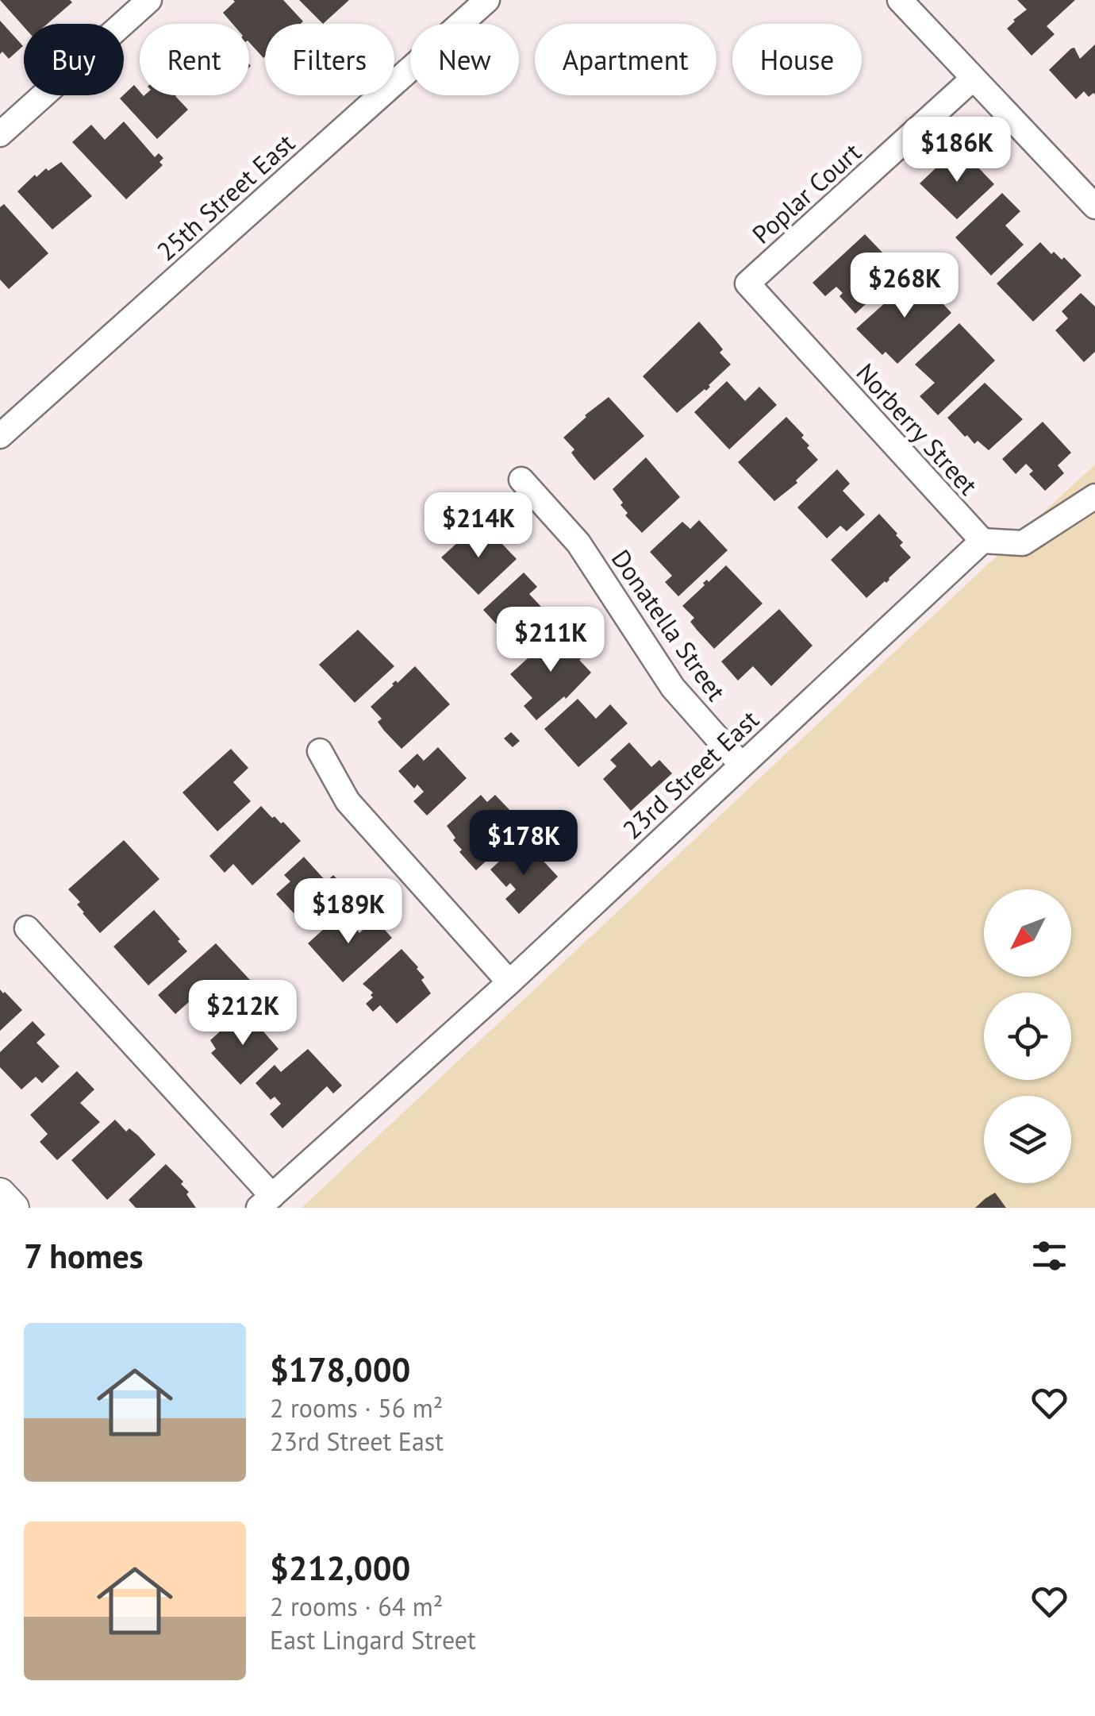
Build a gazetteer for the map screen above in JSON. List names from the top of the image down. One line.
{"streets":{"street":["Poplar Court","25th Street East","Norberry Street","Donatella Street","23rd Street East"]},"crossings":[["Poplar Court","Norberry Street"],["Norberry Street","23rd Street East"],["Donatella Street","23rd Street East"]],"north":"bottom left","page":{"chip":["Buy","Rent","Filters","New","Apartment","House"],"price":["$186K","$268K","$214K","$211K","$178K","$189K","$212K"],"heading":"7 homes","list":[{"name":"$178,000","note":"2 rooms · 56 m² · 23rd Street East"},{"name":"$212,000","note":"2 rooms · 64 m² · East Lingard Street"}]}}
